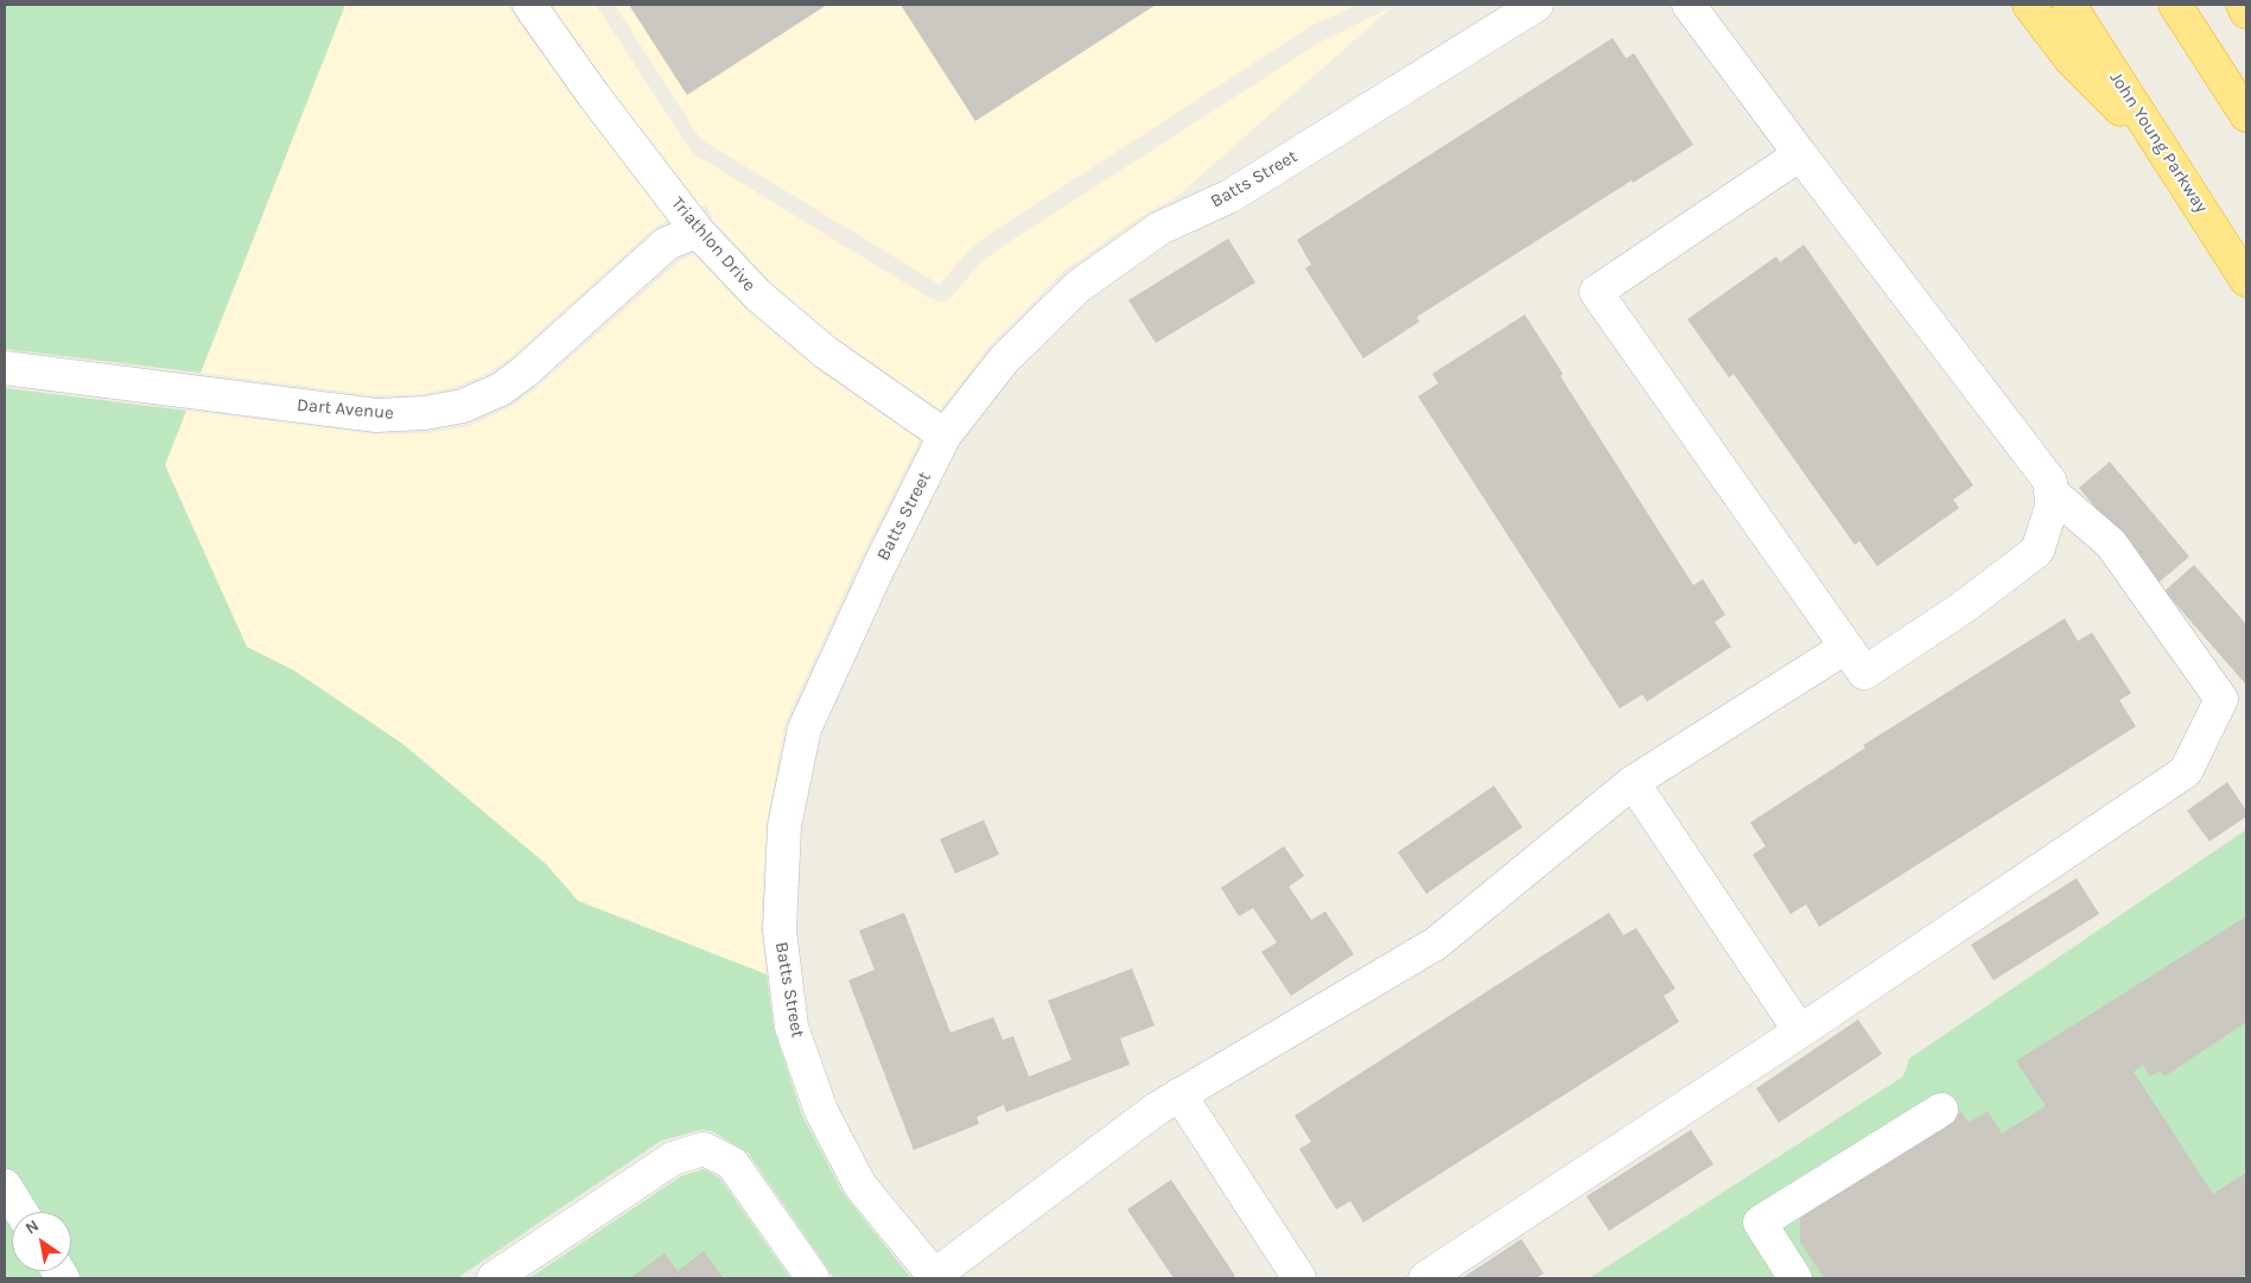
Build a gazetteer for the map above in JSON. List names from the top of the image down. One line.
{"streets":{"highway":["John Young Parkway"],"street":["Batts Street","Triathlon Drive","Dart Avenue"]},"crossings":[["Batts Street","Triathlon Drive"],["Triathlon Drive","Dart Avenue"]],"north":"top left"}
